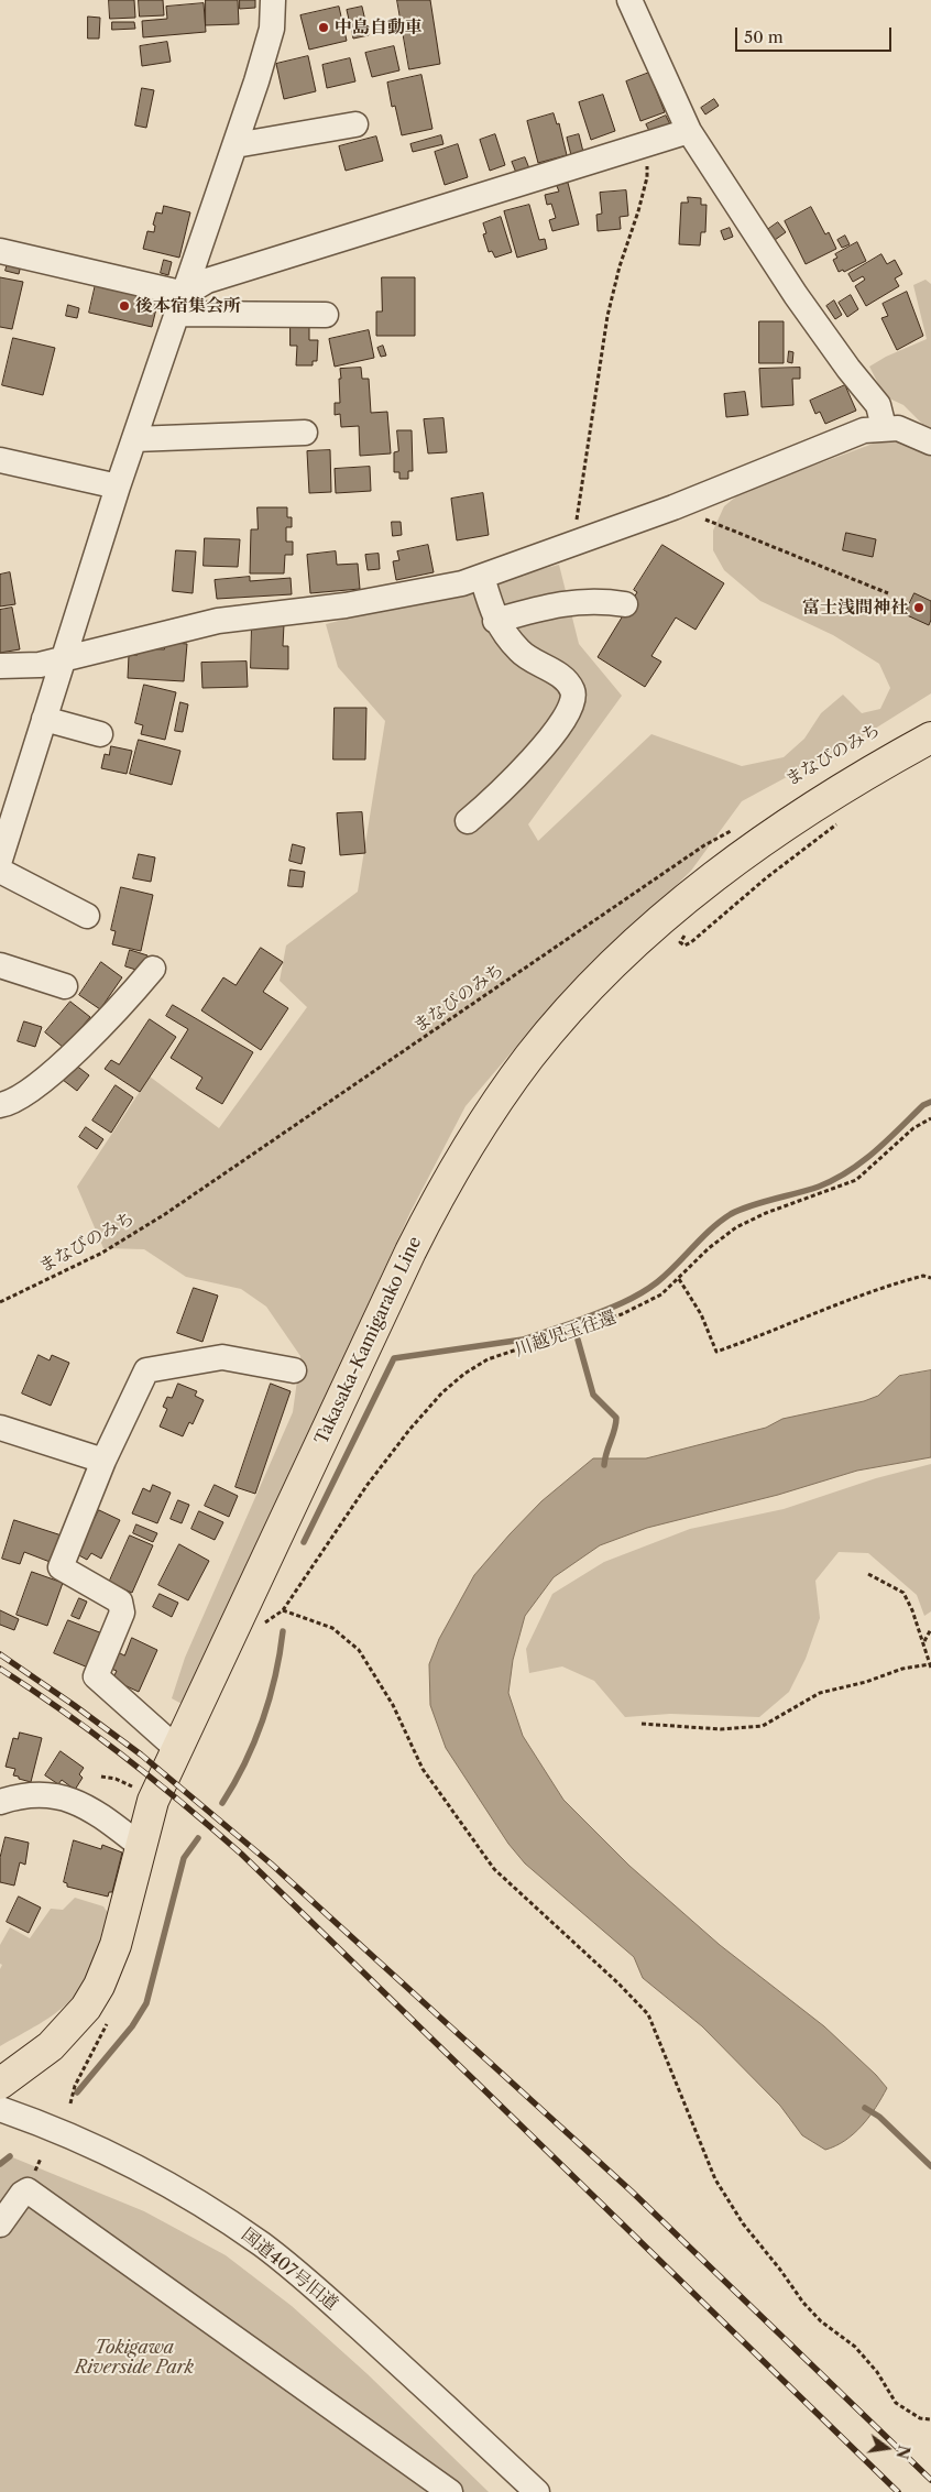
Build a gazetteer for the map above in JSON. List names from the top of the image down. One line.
{"streets":{"main road":["Takasaka-Kamigarako Line"],"street":["国道407号旧道"],"path":["まなびのみち","川越児玉往還"]},"parks":["Tokigawa Riverside Park"],"places":["中島自動車","後本宿集会所","富士浅間神社"],"scale_bar":"50 m","north":"right"}
